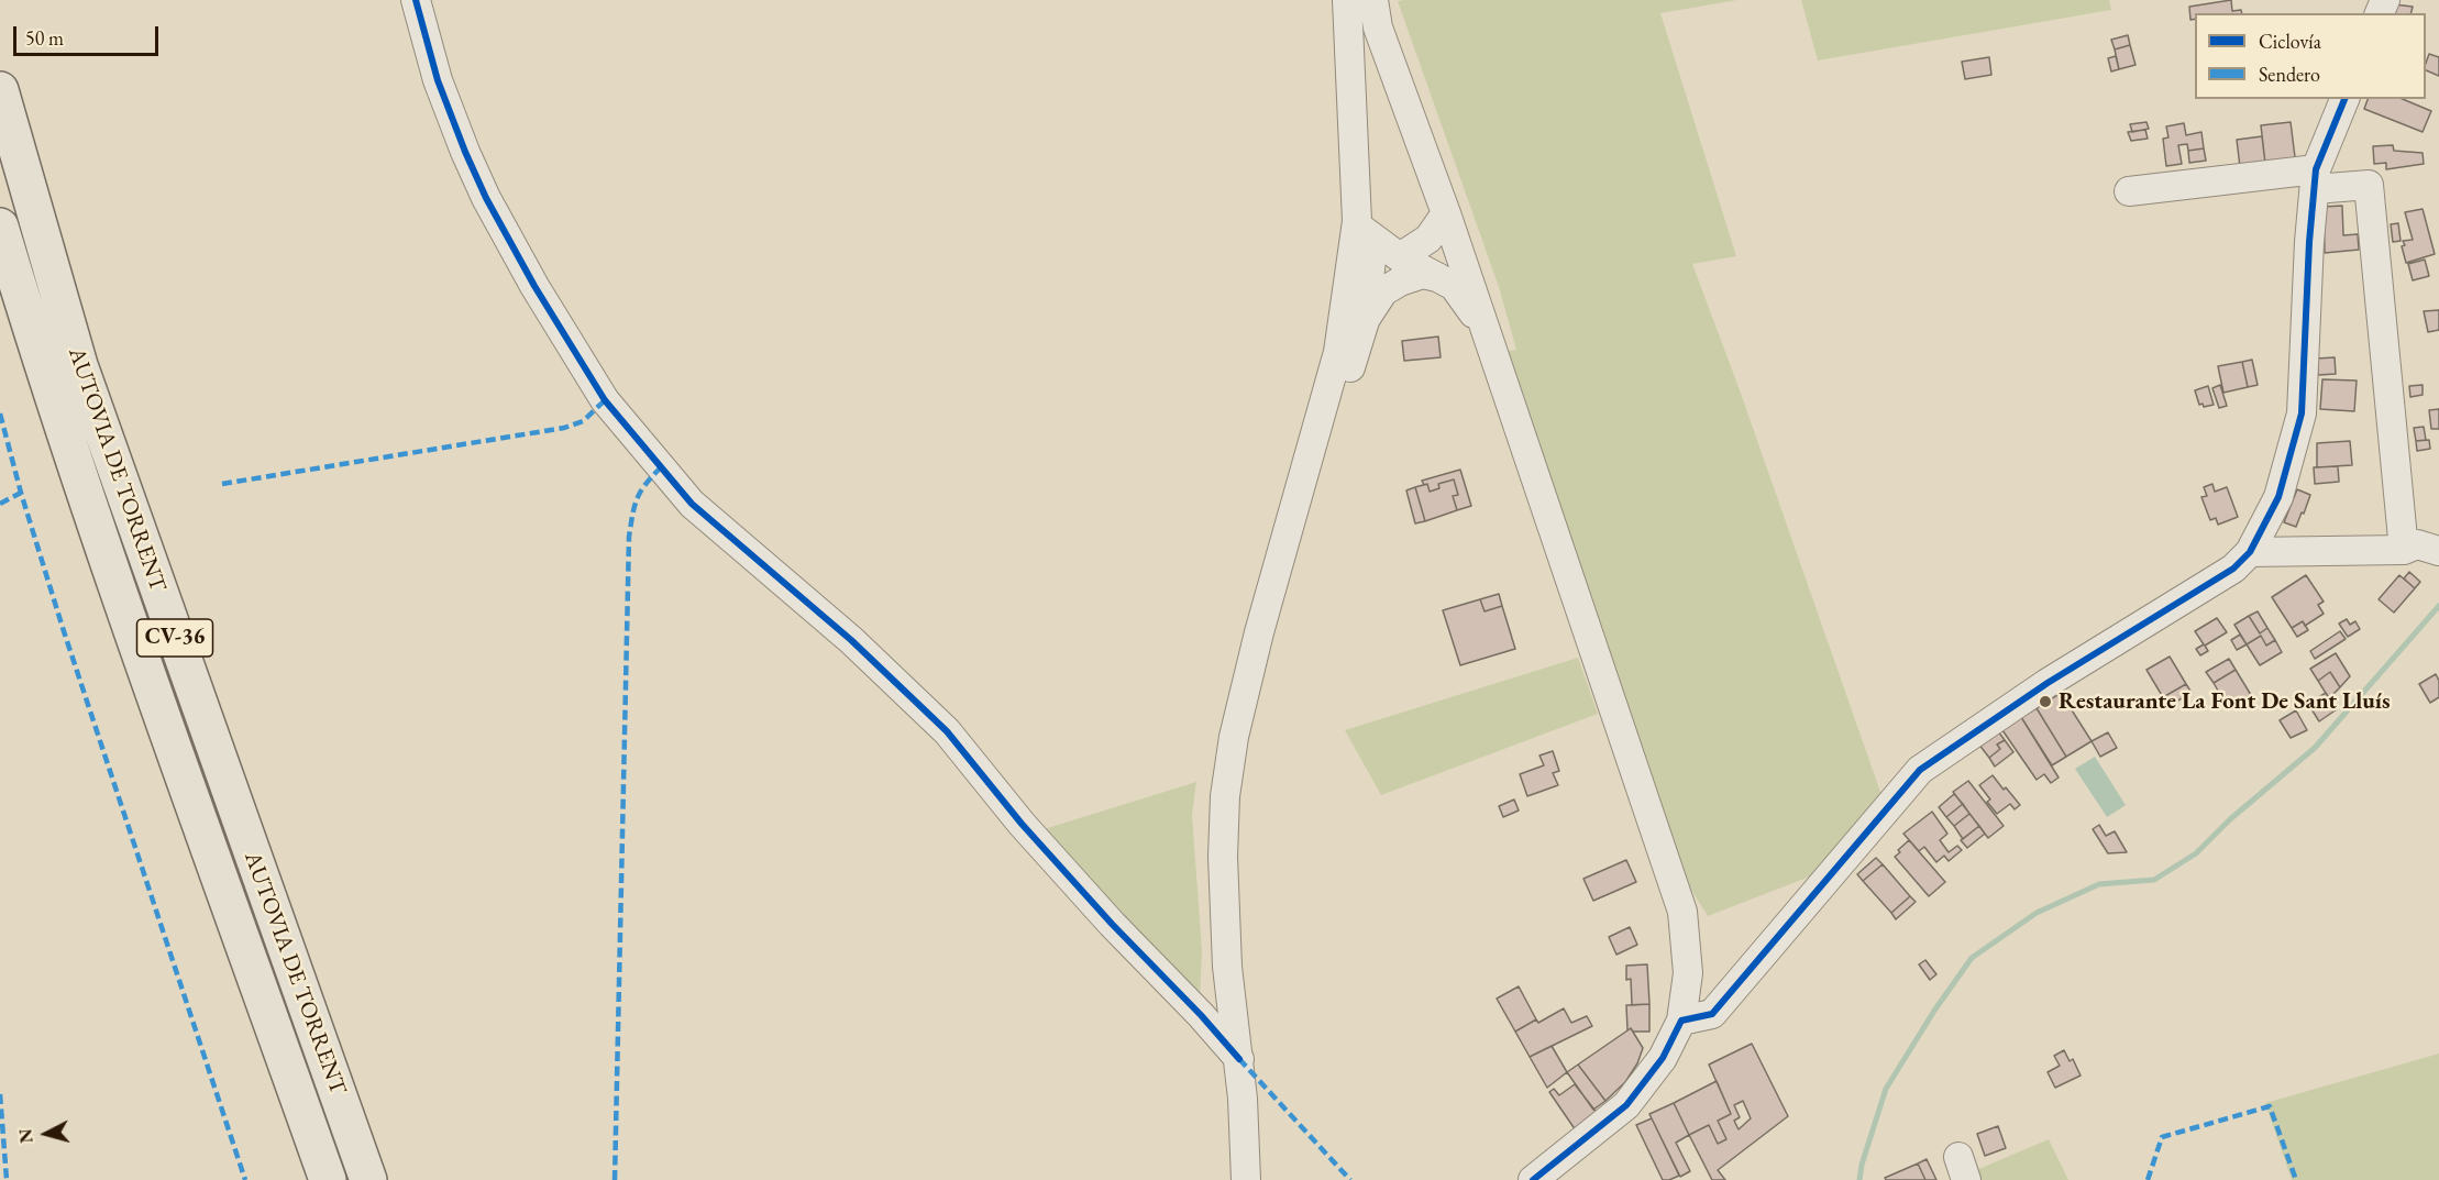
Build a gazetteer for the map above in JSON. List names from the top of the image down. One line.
{"streets":{"highway":["AUTOVIA DE TORRENT","CV-36"]},"places":["Restaurante La Font De Sant Lluís"],"legend":["Ciclovía","Sendero"],"scale_bar":"50 m","north":"left"}
